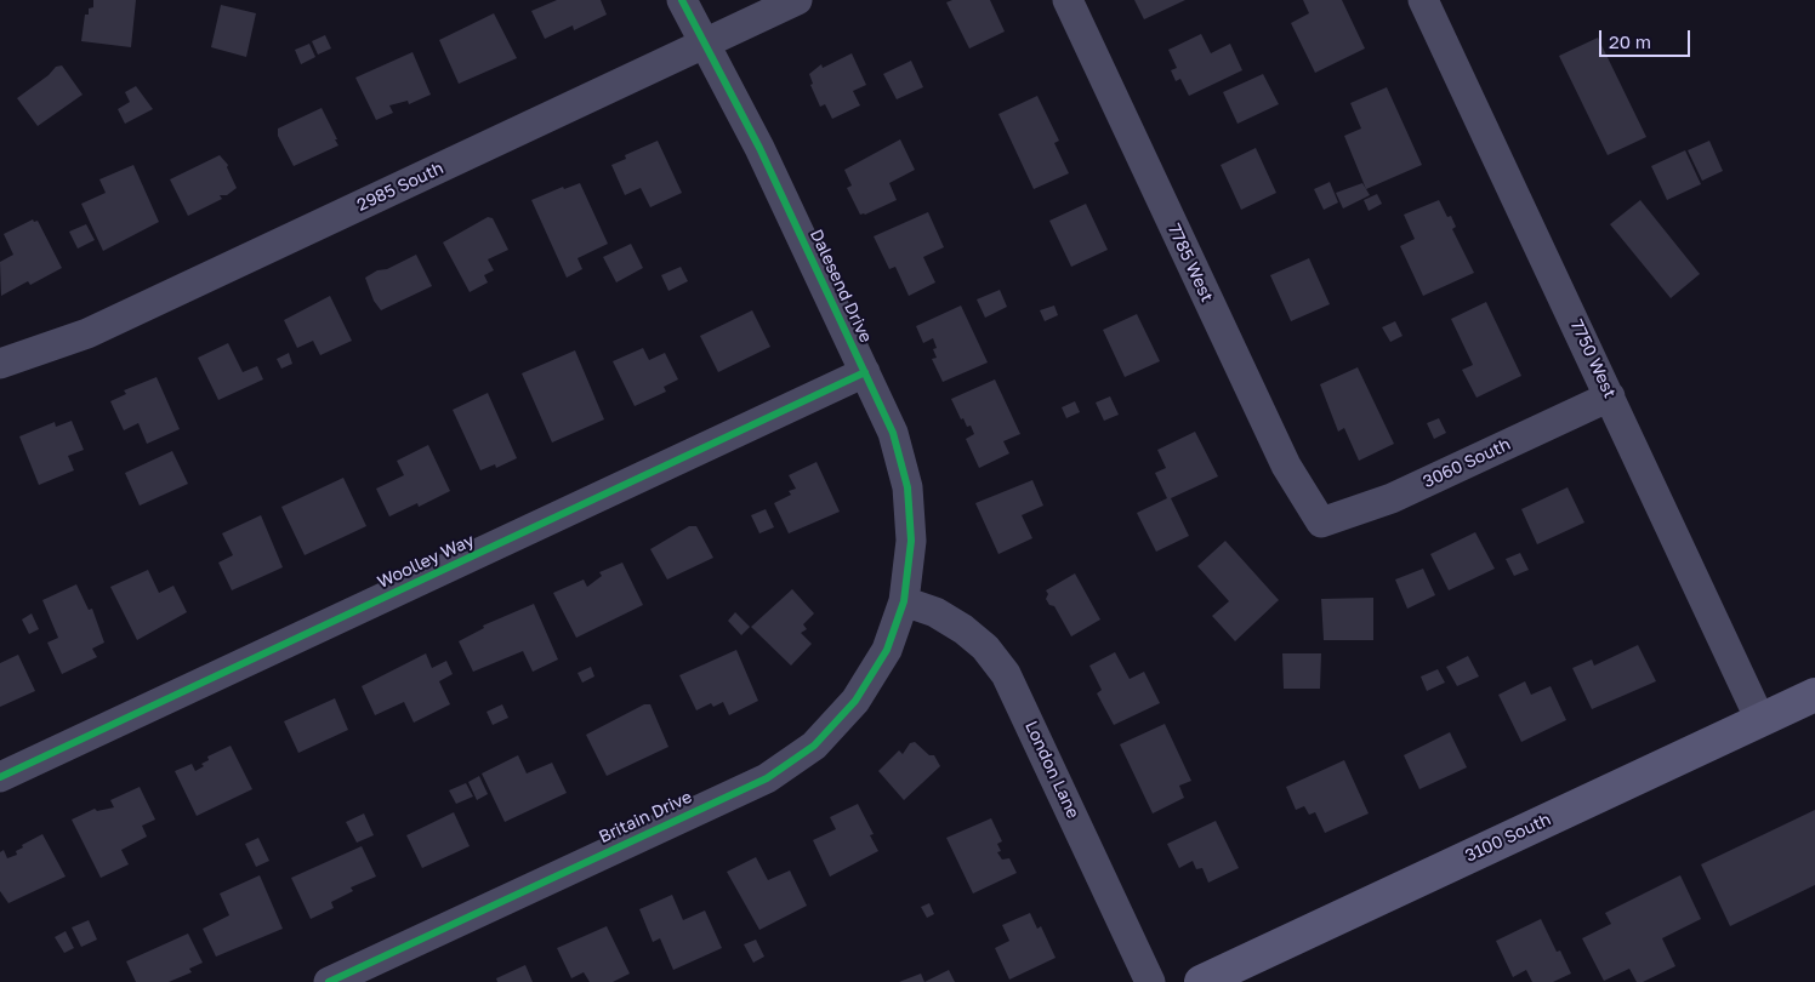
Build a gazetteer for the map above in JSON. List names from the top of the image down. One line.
{"streets":{"street":["2985 South","7785 West","Dalesend Drive","7750 West","3060 South","Woolley Way","London Lane","Britain Drive","3100 South"]},"crossings":[["2985 South","Dalesend Drive"],["7785 West","3060 South"],["Dalesend Drive","Woolley Way"],["Dalesend Drive","London Lane"],["Dalesend Drive","Britain Drive"],["7750 West","3060 South"],["7750 West","3100 South"],["London Lane","Britain Drive"]],"scale_bar":"20 m"}
